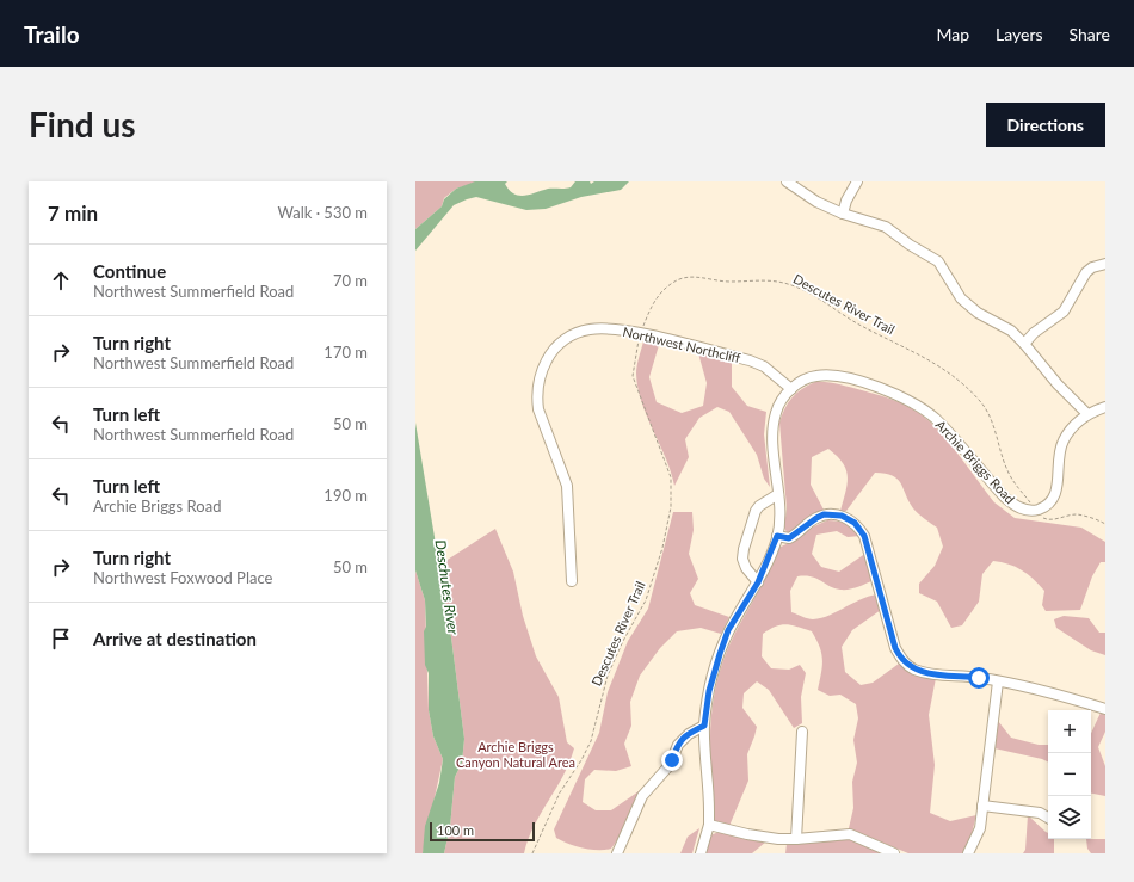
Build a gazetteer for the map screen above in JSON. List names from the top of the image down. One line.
{"streets":{"street":["Northwest Northcliff","Archie Briggs Road"],"path":["Descutes River Trail"]},"crossings":[["Descutes River Trail","Northwest Northcliff"],["Descutes River Trail","Archie Briggs Road"],["Northwest Northcliff","Archie Briggs Road"]],"water":["Deschutes River"],"parks":["Archie Briggs Canyon Natural Area"],"scale_bar":"100 m","page":{"header":"Trailo","nav":["Map","Layers","Share"],"buttons":"Directions","title":"Find us","heading":["7 min","Walk · 530 m"],"list":[["Continue","Northwest Summerfield Road","70 m"],["Turn right","Northwest Summerfield Road","170 m"],["Turn left","Northwest Summerfield Road","50 m"],["Turn left","Archie Briggs Road","190 m"],["Turn right","Northwest Foxwood Place","50 m"],"Arrive at destination"],"map_buttons":["+","−"],"scale":"100 m"}}
